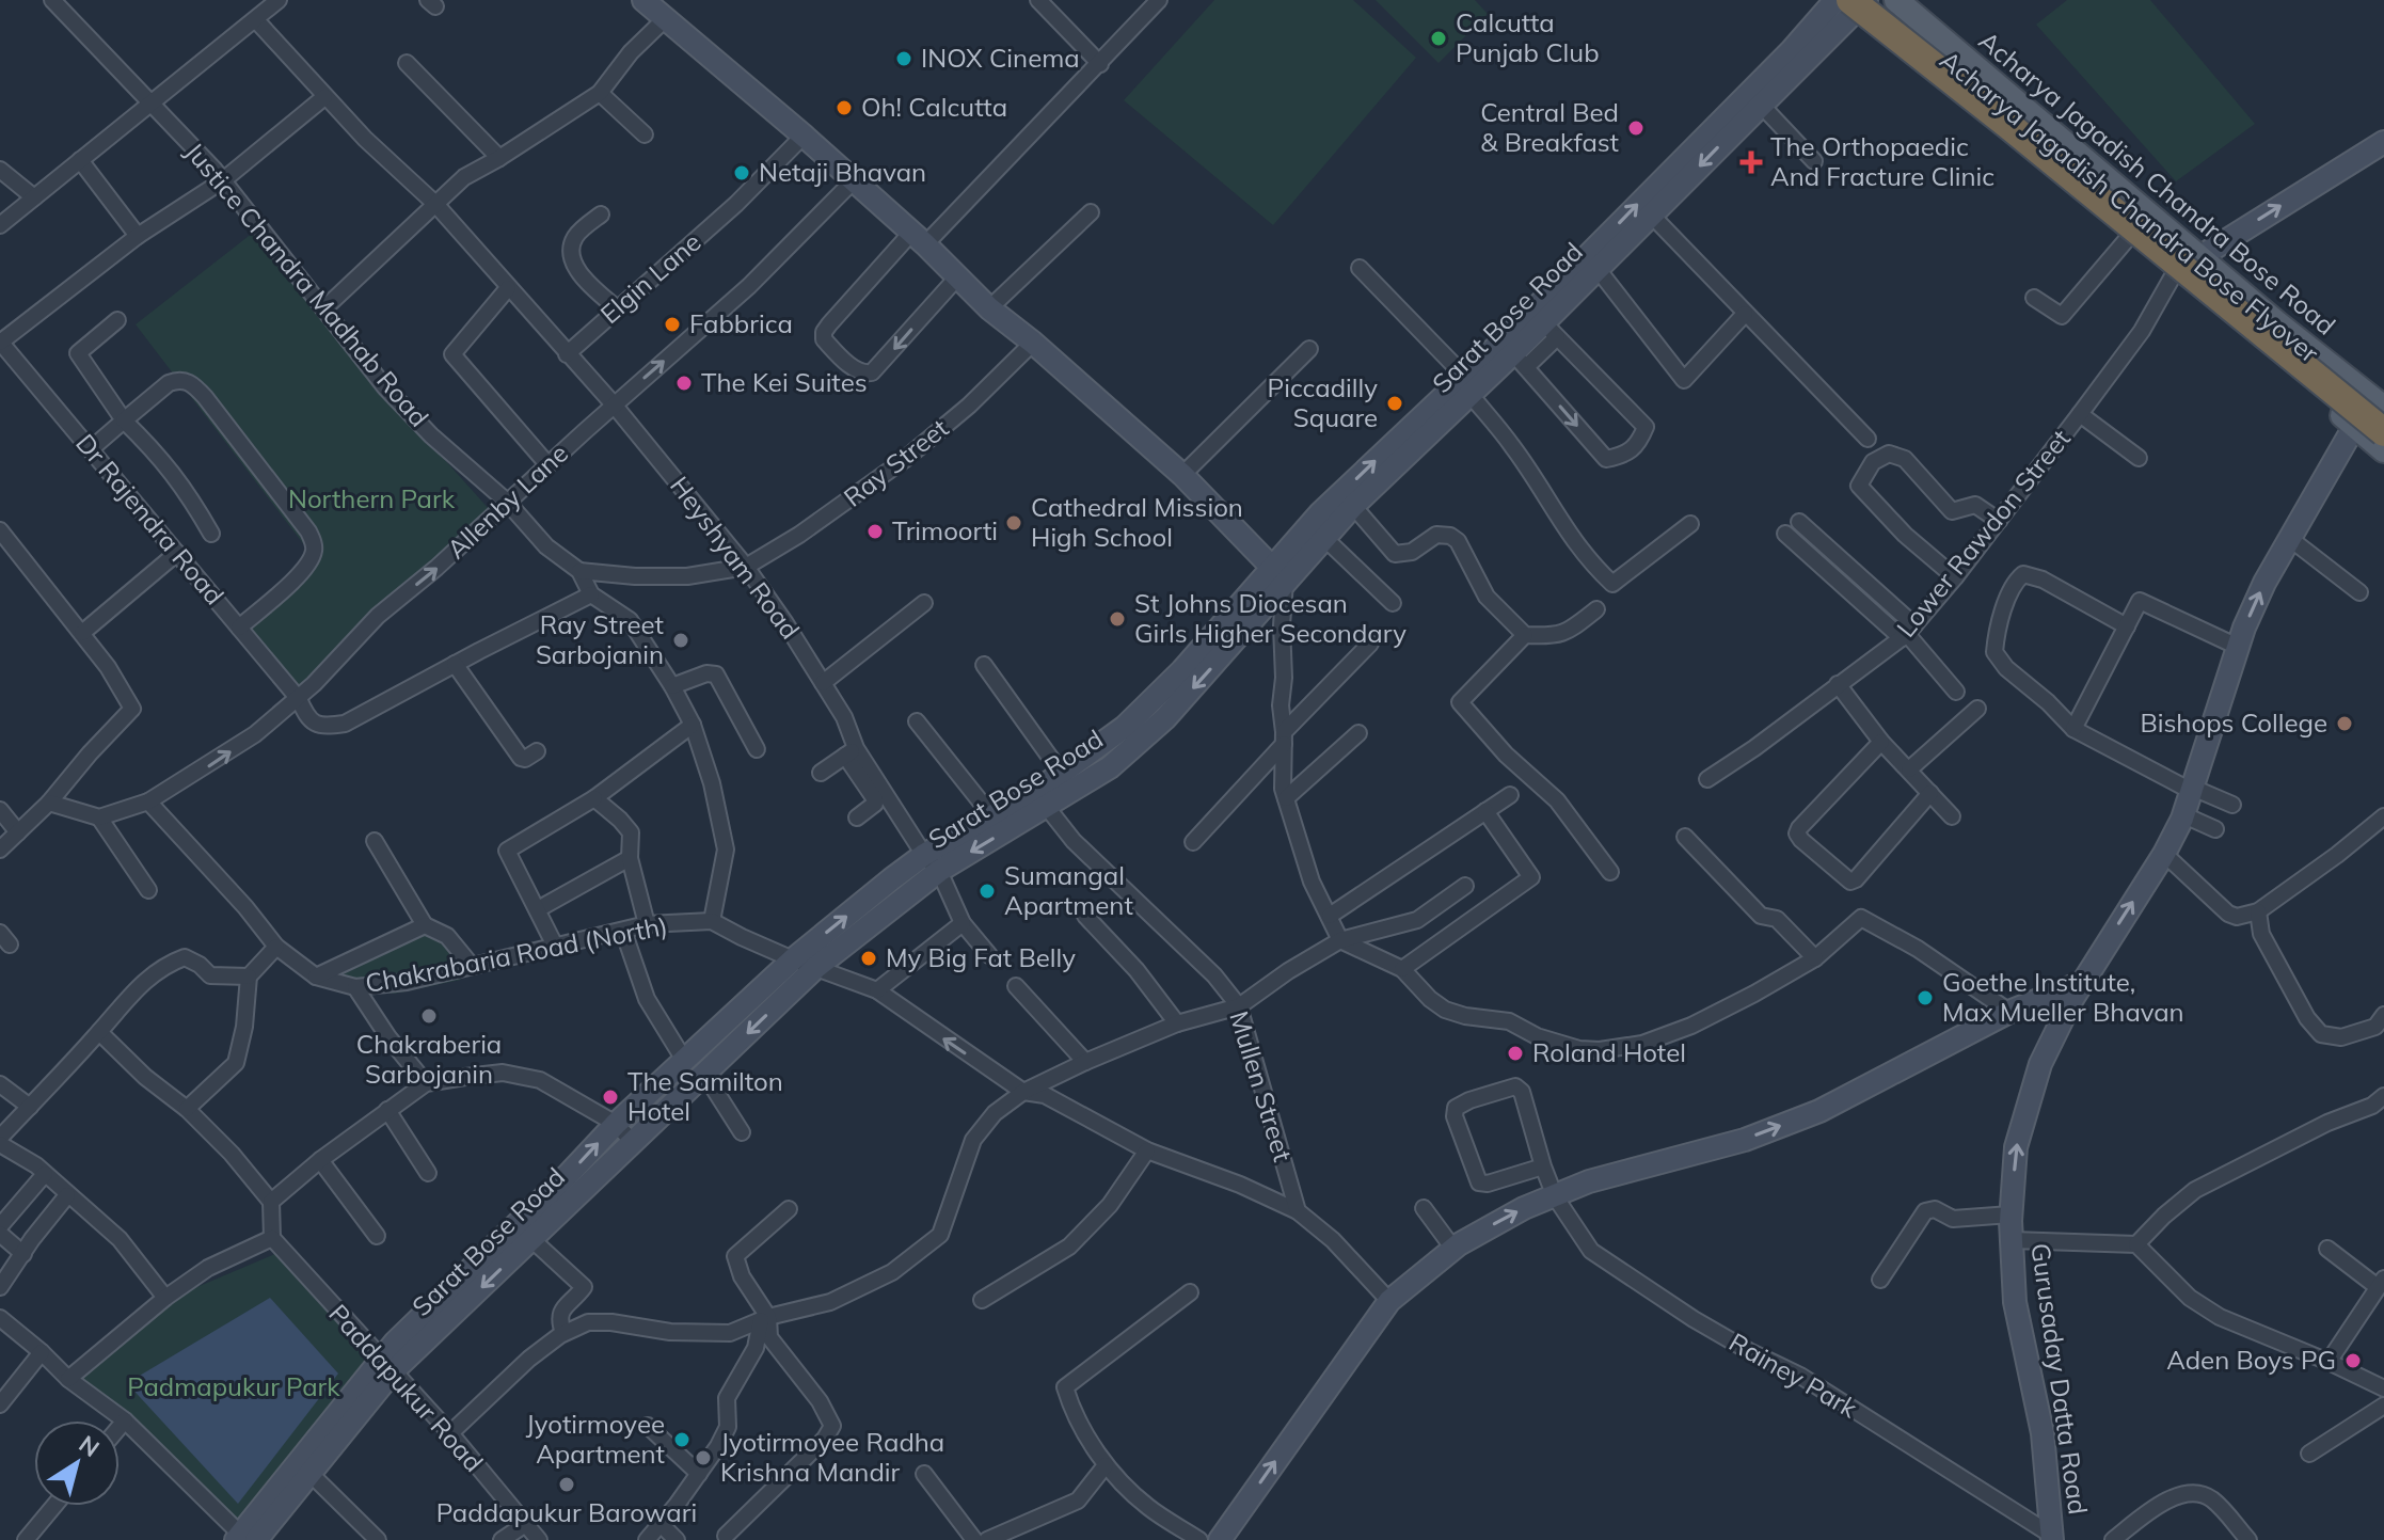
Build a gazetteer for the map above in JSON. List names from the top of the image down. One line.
{"streets":{"highway":["Acharya Jagadish Chandra Bose Flyover"],"main road":["Acharya Jagadish Chandra Bose Road","Sarat Bose Road","Gurusaday Datta Road"],"street":["Elgin Lane","Justice Chandra Madhab Road","Ray Street","Allenby Lane","Dr Rajendra Road","Lower Rawdon Street","Heyshyam Road","Chakrabaria Road (North)","Mullen Street","Rainey Park","Paddapukur Road"]},"crossings":[["Acharya Jagadish Chandra Bose Road","Acharya Jagadish Chandra Bose Flyover"],["Acharya Jagadish Chandra Bose Road","Gurusaday Datta Road"],["Acharya Jagadish Chandra Bose Flyover","Sarat Bose Road"],["Acharya Jagadish Chandra Bose Flyover","Gurusaday Datta Road"],["Elgin Lane","Heyshyam Road"],["Justice Chandra Madhab Road","Allenby Lane"],["Justice Chandra Madhab Road","Chakrabaria Road (North)"],["Sarat Bose Road","Heyshyam Road"],["Sarat Bose Road","Mullen Street"],["Sarat Bose Road","Paddapukur Road"],["Ray Street","Heyshyam Road"],["Allenby Lane","Dr Rajendra Road"],["Allenby Lane","Heyshyam Road"],["Allenby Lane","Chakrabaria Road (North)"],["Rainey Park","Gurusaday Datta Road"]],"one_way":["Allenby Lane","Gurusaday Datta Road"],"parks":["Northern Park","Padmapukur Park"],"places":{"other":["Calcutta Punjab Club","INOX Cinema","Oh! Calcutta","Central Bed & Breakfast","Netaji Bhavan","Fabbrica","The Kei Suites","Piccadilly Square","Cathedral Mission High School","Trimoorti","St Johns Diocesan Girls Higher Secondary","Ray Street Sarbojanin","Bishops College","Sumangal Apartment","My Big Fat Belly","Goethe Institute, Max Mueller Bhavan","Chakraberia Sarbojanin","Roland Hotel","The Samilton Hotel","Aden Boys PG","Jyotirmoyee Apartment","Jyotirmoyee Radha Krishna Mandir","Paddapukur Barowari"],"health":["The Orthopaedic And Fracture Clinic"]},"north":"top right"}
